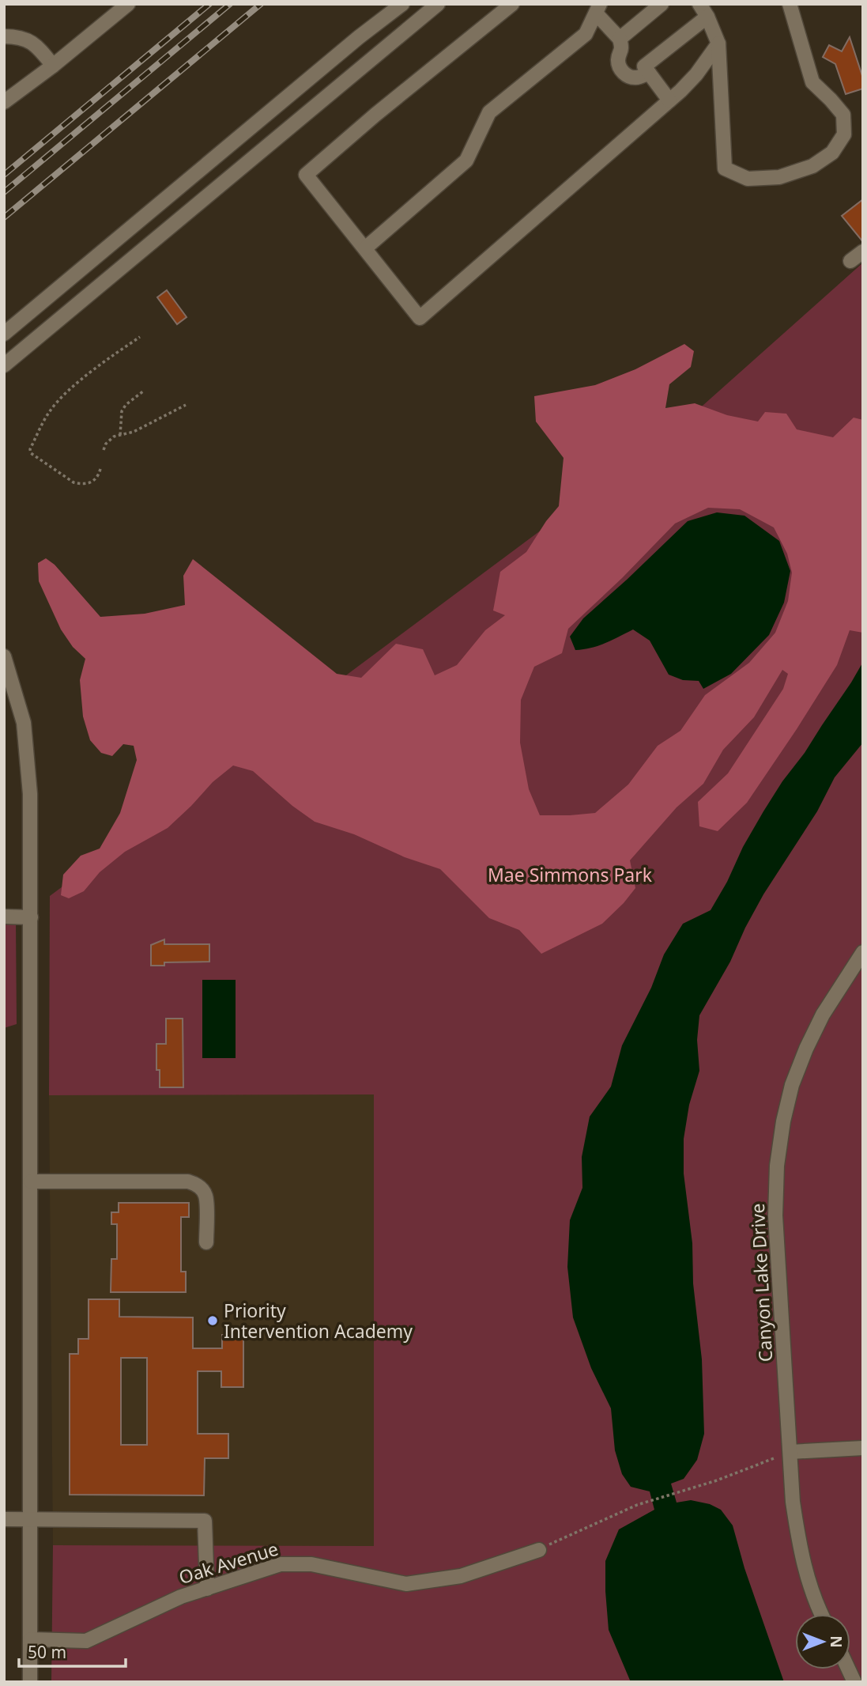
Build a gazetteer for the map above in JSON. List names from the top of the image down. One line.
{"streets":{"street":["Canyon Lake Drive","Oak Avenue"]},"parks":["Mae Simmons Park"],"places":["Priority Intervention Academy"],"scale_bar":"50 m","north":"right"}
